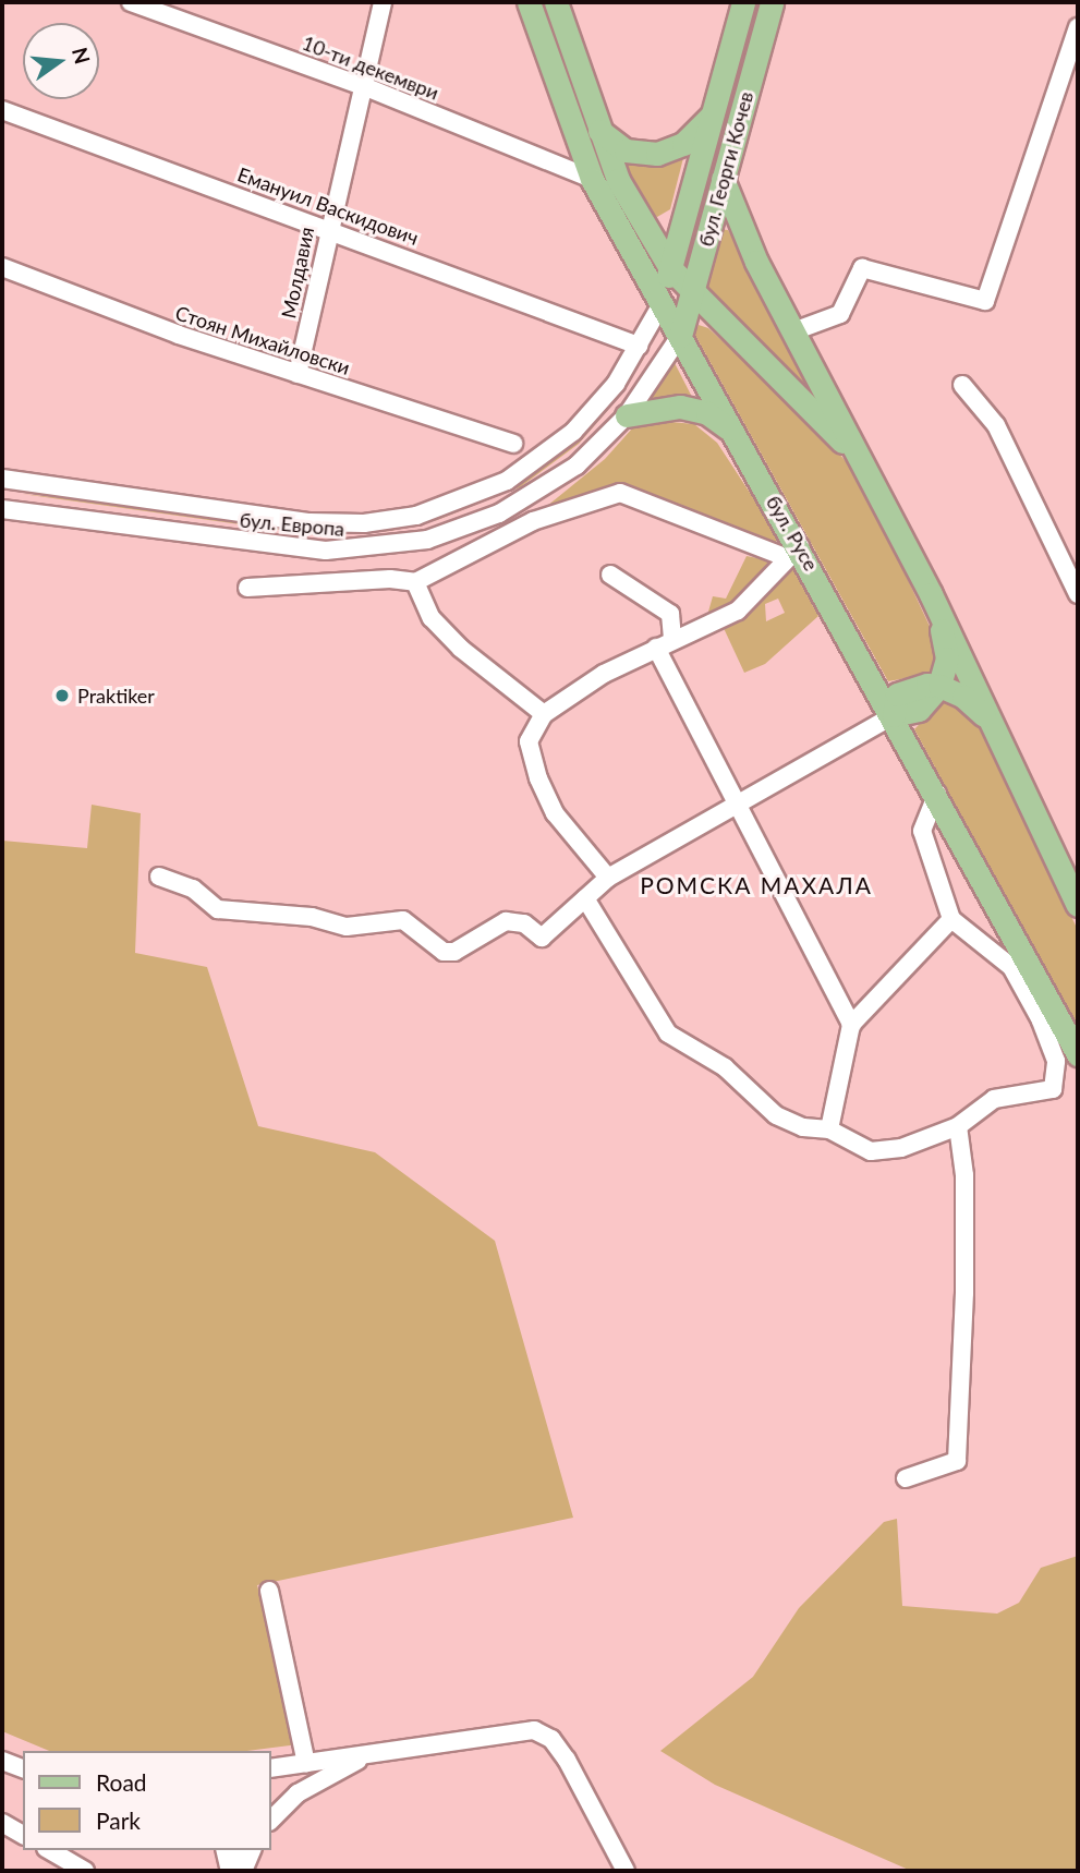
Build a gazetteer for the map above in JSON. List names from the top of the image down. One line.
{"streets":{"main road":["бул. Георги Кочев","бул. Русе"],"street":["10-ти декември","Емануил Васкидович","Молдавия","Стоян Михайловски","бул. Европа"]},"crossings":[["10-ти декември","Молдавия"],["10-ти декември","бул. Русе"],["бул. Георги Кочев","бул. Европа"],["бул. Георги Кочев","бул. Русе"],["Емануил Васкидович","Молдавия"],["Емануил Васкидович","бул. Европа"],["Молдавия","Стоян Михайловски"],["бул. Европа","бул. Русе"]],"districts":["РОМСКА МАХАЛА"],"places":["Praktiker"],"legend":["Road","Park"],"north":"right"}
